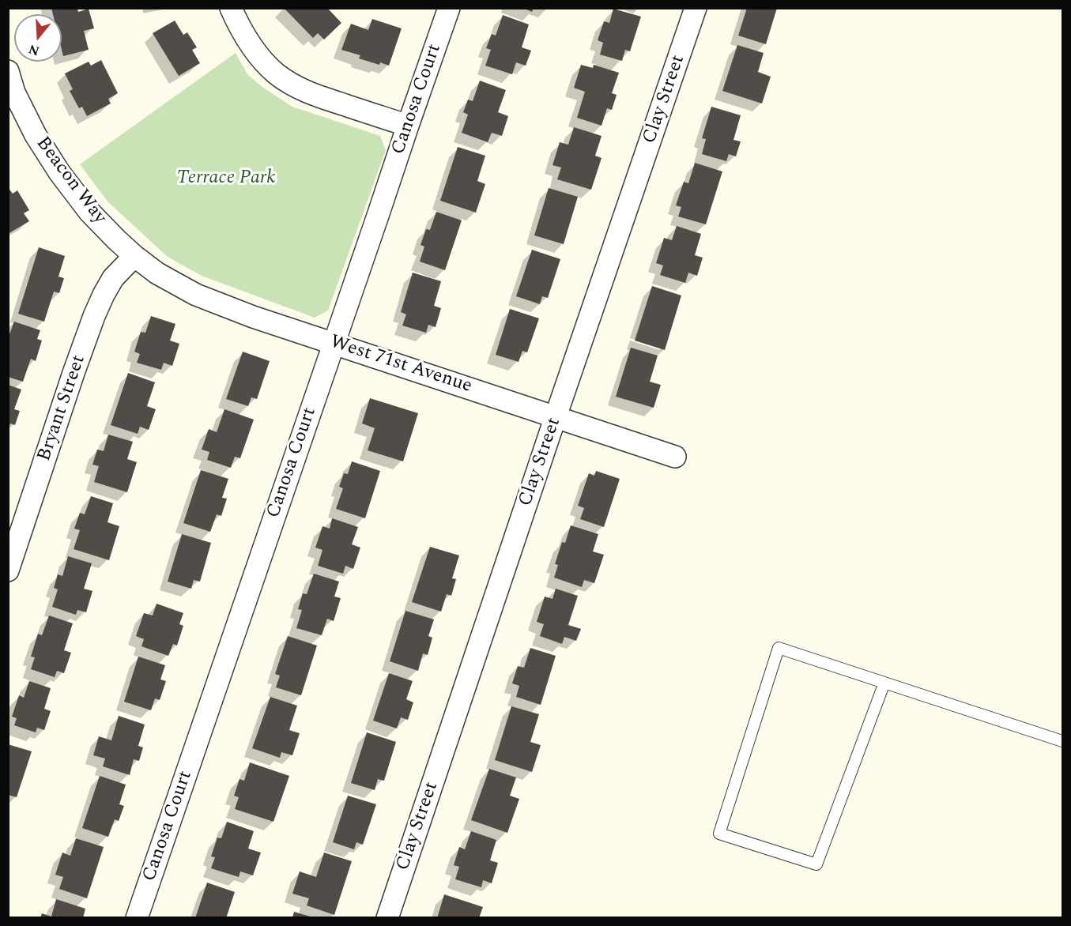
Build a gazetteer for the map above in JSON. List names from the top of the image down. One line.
{"streets":{"street":["Canosa Court","Clay Street","Beacon Way","West 71st Avenue","Bryant Street"]},"crossings":[["Canosa Court","West 71st Avenue"],["Clay Street","West 71st Avenue"],["Beacon Way","West 71st Avenue"],["Beacon Way","Bryant Street"],["West 71st Avenue","Bryant Street"]],"parks":["Terrace Park"],"north":"bottom"}
